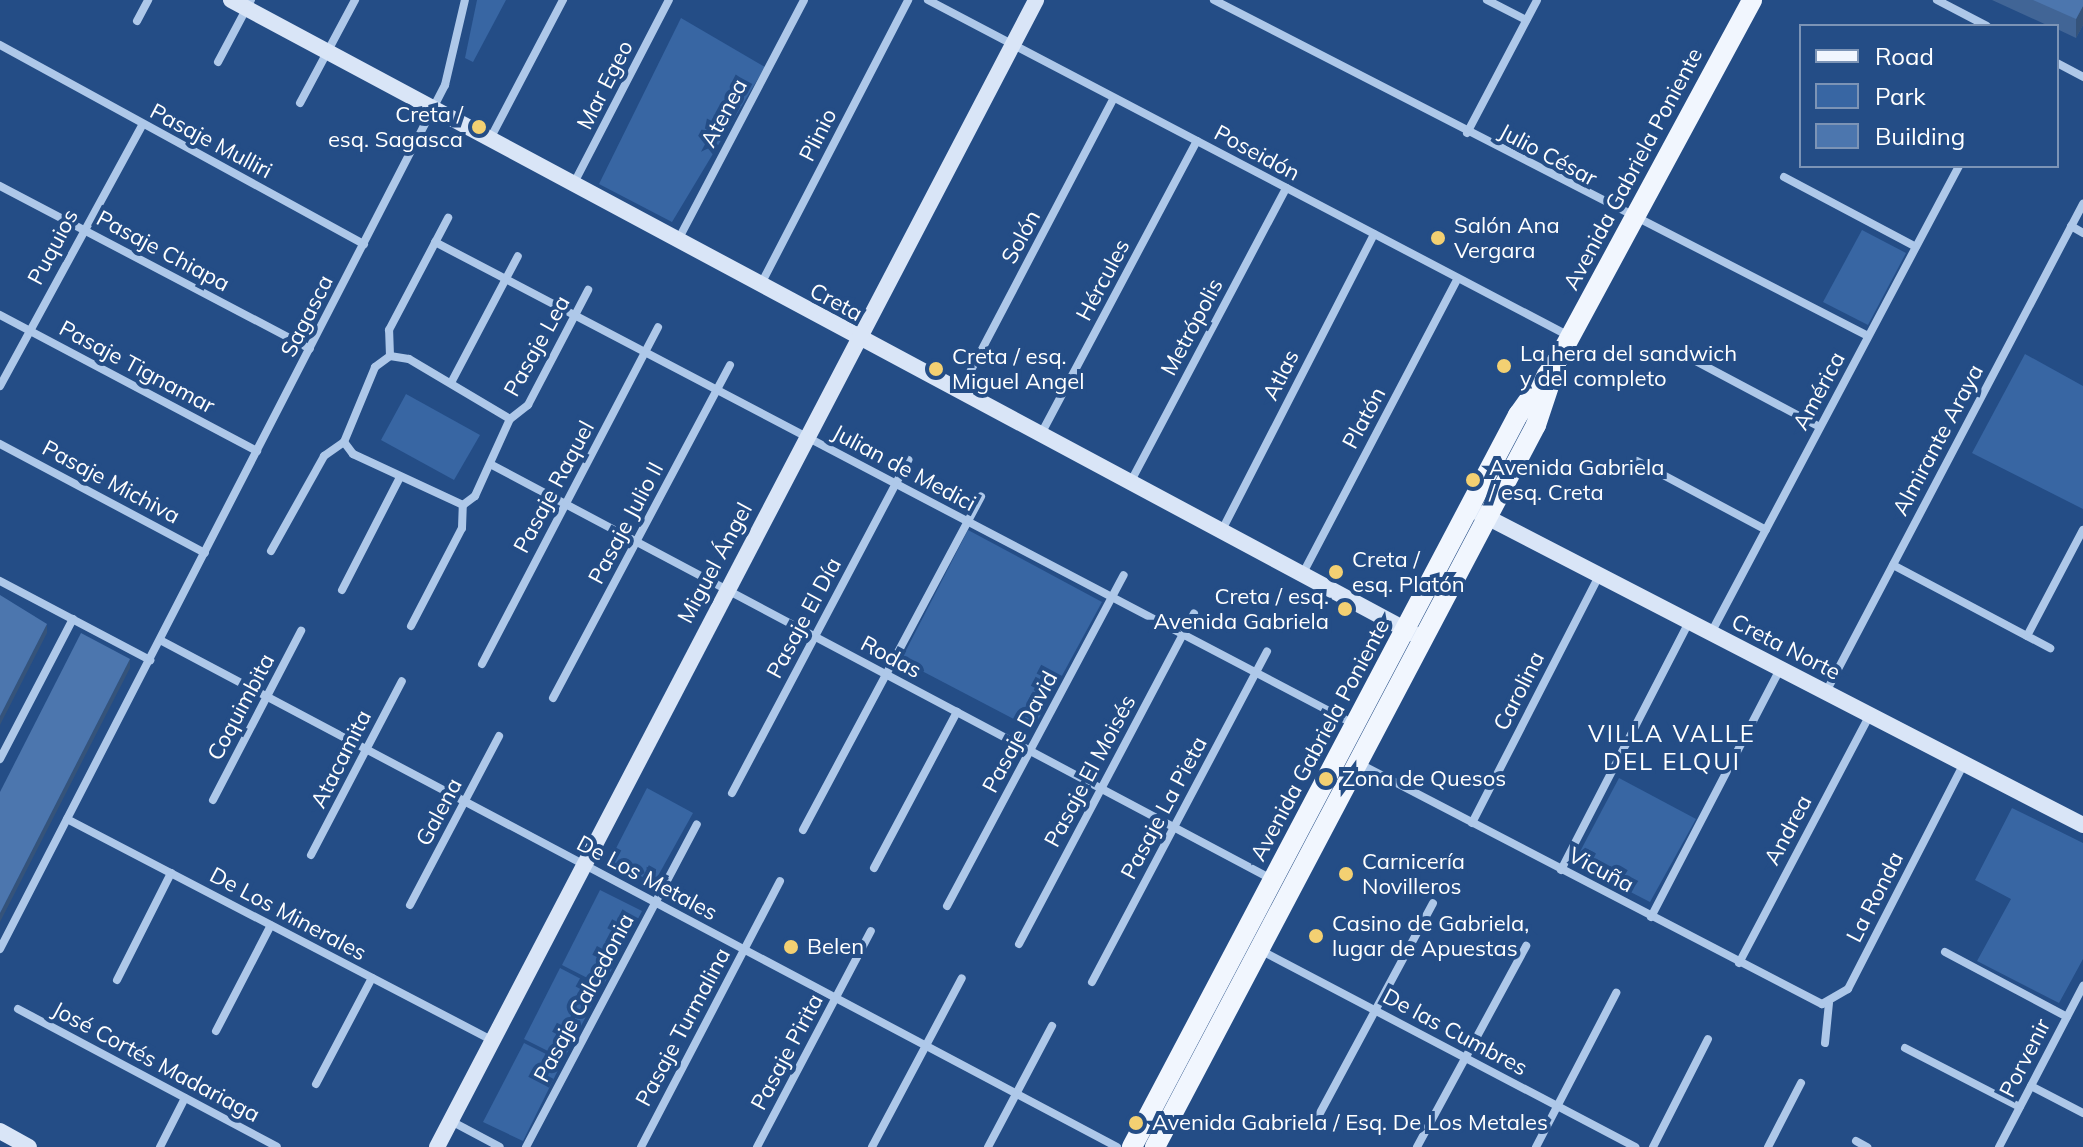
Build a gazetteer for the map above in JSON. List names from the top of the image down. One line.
{"streets":{"main road":["Avenida Gabriela Poniente"],"street":["Mar Egeo","Atenea","Plinio","Pasaje Mulliri","Poseidón","Julio César","Solón","Puquios","Pasaje Chiapa","Hércules","Creta","Sagasca","Metrópolis","Pasaje Lea","Pasaje Tignamar","Atlas","América","Platón","Almirante Araya","Julian de Medici","Pasaje Michiva","Pasaje Raquel","Pasaje Julio II","Miguel Ángel","Pasaje El Día","Creta Norte","Rodas","Carolina","Coquimbita","Pasaje David","Atacamita","Pasaje El Moisés","Pasaje La Pieta","Galena","Andrea","Vicuña","De Los Metales","La Ronda","De Los Minerales","Pasaje Calcedonia","Pasaje Turmalina","De las Cumbres","Pasaje Pirita","Porvenir","José Cortés Madariaga"]},"crossings":[["Mar Egeo","Creta"],["Atenea","Creta"],["Plinio","Creta"],["Pasaje Mulliri","Puquios"],["Pasaje Mulliri","Sagasca"],["Poseidón","Avenida Gabriela Poniente"],["Poseidón","Solón"],["Poseidón","Hércules"],["Poseidón","Metrópolis"],["Poseidón","Atlas"],["Poseidón","Platón"],["Poseidón","Miguel Ángel"],["Julio César","Avenida Gabriela Poniente"],["Julio César","América"],["Avenida Gabriela Poniente","Creta"],["Avenida Gabriela Poniente","Julian de Medici"],["Avenida Gabriela Poniente","Creta Norte"],["Avenida Gabriela Poniente","Rodas"],["Avenida Gabriela Poniente","Vicuña"],["Avenida Gabriela Poniente","De las Cumbres"],["Solón","Creta"],["Puquios","Pasaje Chiapa"],["Puquios","Pasaje Tignamar"],["Pasaje Chiapa","Sagasca"],["Hércules","Creta"],["Creta","Sagasca"],["Creta","Metrópolis"],["Creta","Atlas"],["Creta","Platón"],["Creta","Miguel Ángel"],["Sagasca","Pasaje Tignamar"],["Sagasca","Pasaje Michiva"],["Sagasca","De Los Metales"],["Sagasca","De Los Minerales"],["Pasaje Lea","Julian de Medici"],["Pasaje Lea","Rodas"],["América","Creta Norte"],["Almirante Araya","Creta Norte"],["Julian de Medici","Pasaje Raquel"],["Julian de Medici","Pasaje Julio II"],["Julian de Medici","Miguel Ángel"],["Julian de Medici","Pasaje El Día"],["Julian de Medici","Pasaje David"],["Julian de Medici","Pasaje El Moisés"],["Julian de Medici","Pasaje La Pieta"],["Pasaje Raquel","Rodas"],["Pasaje Julio II","Rodas"],["Miguel Ángel","Rodas"],["Miguel Ángel","De Los Metales"],["Miguel Ángel","De Los Minerales"],["Pasaje El Día","Rodas"],["Creta Norte","Carolina"],["Creta Norte","Andrea"],["Creta Norte","La Ronda"],["Rodas","Pasaje David"],["Rodas","Pasaje El Moisés"],["Rodas","Pasaje La Pieta"],["Carolina","Vicuña"],["Coquimbita","De Los Metales"],["Atacamita","De Los Metales"],["Galena","De Los Metales"],["Andrea","Vicuña"],["Vicuña","La Ronda"],["De Los Metales","Pasaje Calcedonia"],["De Los Metales","Pasaje Turmalina"],["De Los Metales","Pasaje Pirita"]],"districts":["VILLA VALLE DEL ELQUI"],"places":["Creta / esq. Sagasca","Salón Ana Vergara","La hera del sandwich y del completo","Creta / esq. Miguel Angel","Avenida Gabriela / esq. Creta","Creta / esq. Platón","Creta / esq. Avenida Gabriela","Zona de Quesos","Carnicería Novilleros","Casino de Gabriela, lugar de Apuestas","Belen","Avenida Gabriela / Esq. De Los Metales"],"legend":["Road","Park","Building"]}
